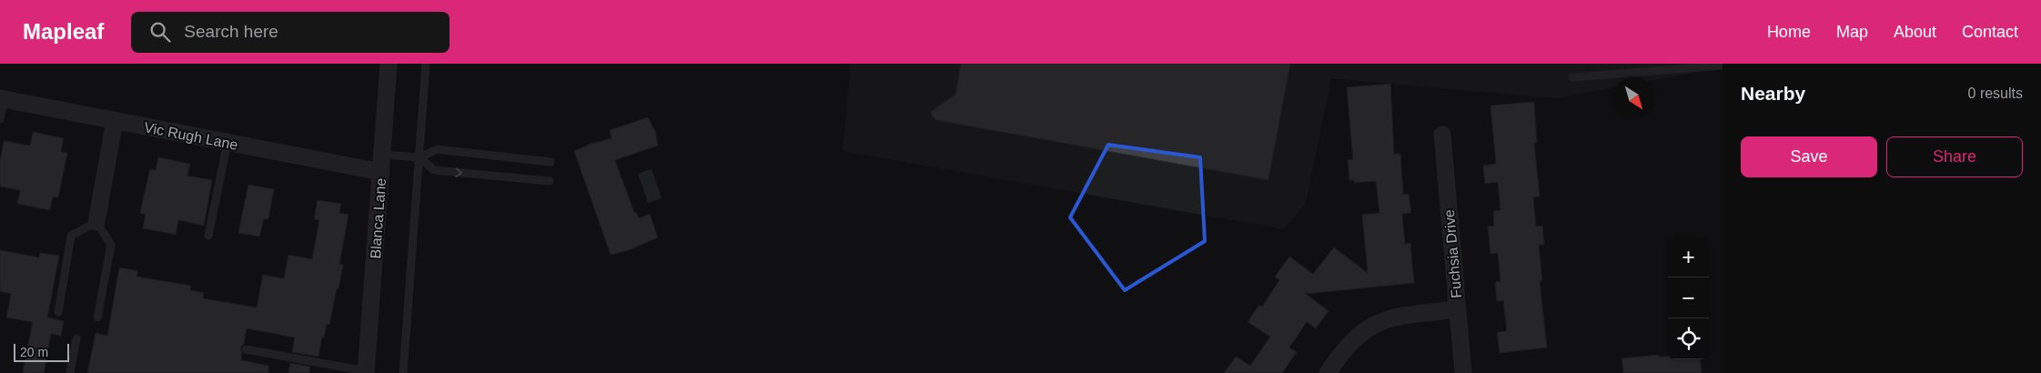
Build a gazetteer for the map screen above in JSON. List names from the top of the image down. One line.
{"streets":{"street":["Vic Rugh Lane","Blanca Lane","Fuchsia Drive"]},"crossings":[["Vic Rugh Lane","Blanca Lane"]],"scale_bar":"20 m","north":"bottom right","page":{"header":"Mapleaf","search":"Search here","nav":["Home","Map","About","Contact"],"heading":["Nearby","0 results"],"buttons":["Save","Share"],"map_buttons":["+","−"],"scale":"20 m"}}
